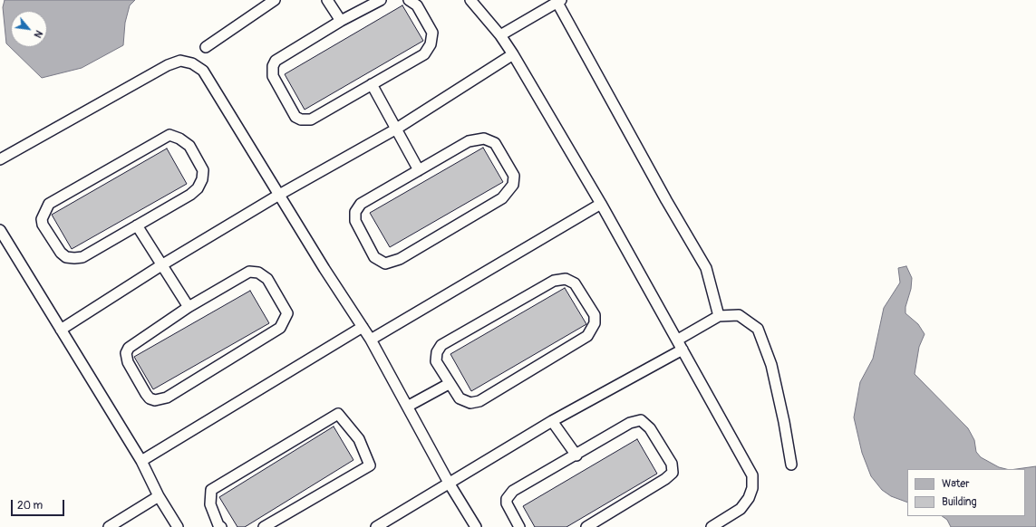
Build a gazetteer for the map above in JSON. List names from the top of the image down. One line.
{"legend":["Water","Building"],"scale_bar":"20 m","north":"bottom right"}
